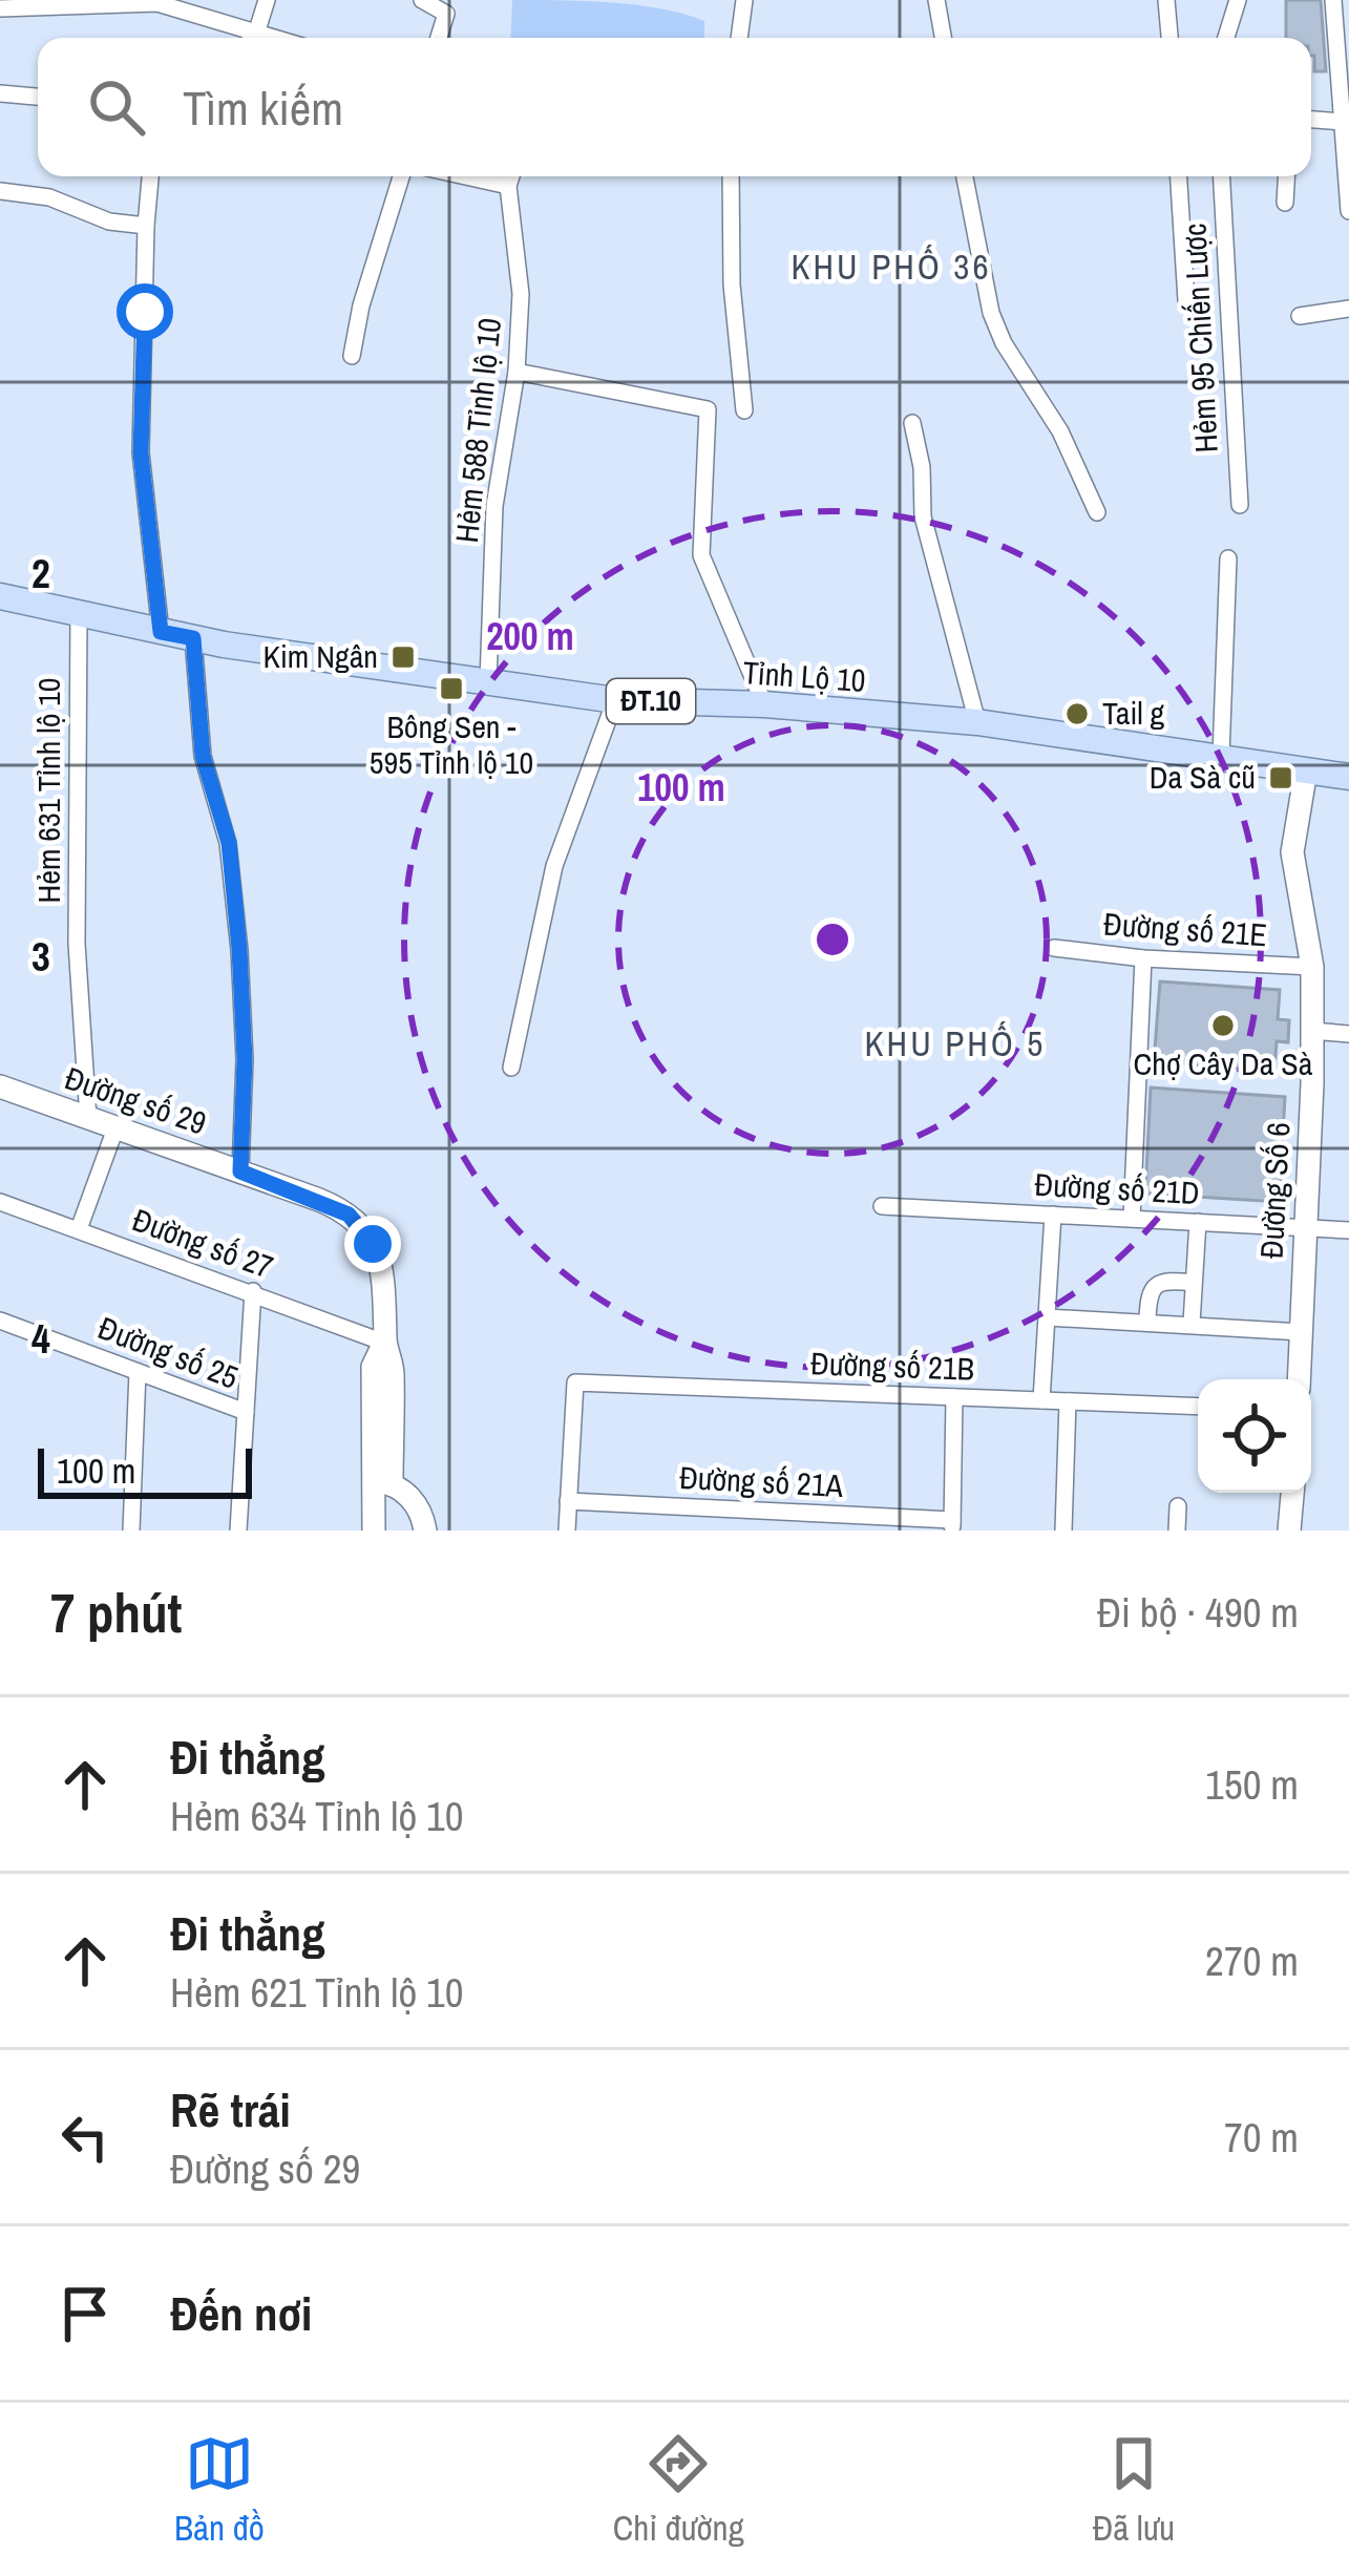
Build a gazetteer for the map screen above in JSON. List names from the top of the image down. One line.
{"streets":{"main road":["Tỉnh Lộ 10","ĐT.10"],"street":["Hẻm 95 Chiến Lược","Hẻm 588 Tỉnh lộ 10","Hẻm 631 Tỉnh lộ 10","Đường số 21E","Đường số 29","Đường số 21D","Đường Số 6","Đường số 27","Đường số 25","Đường số 21B","Đường số 21A"]},"crossings":[["Hẻm 588 Tỉnh lộ 10","Tỉnh Lộ 10"],["Tỉnh Lộ 10","ĐT.10"],["Tỉnh Lộ 10","Hẻm 631 Tỉnh lộ 10"],["Tỉnh Lộ 10","Đường Số 6"],["ĐT.10","Đường Số 6"],["Hẻm 631 Tỉnh lộ 10","Đường số 29"],["Đường số 21E","Đường Số 6"],["Đường số 29","Đường số 27"],["Đường số 21D","Đường Số 6"],["Đường số 21B","Đường số 21A"]],"districts":["KHU PHỐ 36","KHU PHỐ 5"],"places":{"transit":["Kim Ngân","Bông Sen - 595 Tỉnh lộ 10","Da Sà cũ"],"other":["Tail g","Chợ Cây Da Sà"]},"scale_bar":"100 m","page":{"search":"Tìm kiếm","scale":"100 m","heading":["7 phút","Đi bộ · 490 m"],"list":[["Đi thẳng","Hẻm 634 Tỉnh lộ 10","150 m"],["Đi thẳng","Hẻm 621 Tỉnh lộ 10","270 m"],["Rẽ trái","Đường số 29","70 m"],"Đến nơi"],"nav":["Bản đồ","Chỉ đường","Đã lưu"]},"grid":{"rows":["2","3","4"]},"rings":["200 m","100 m"]}
